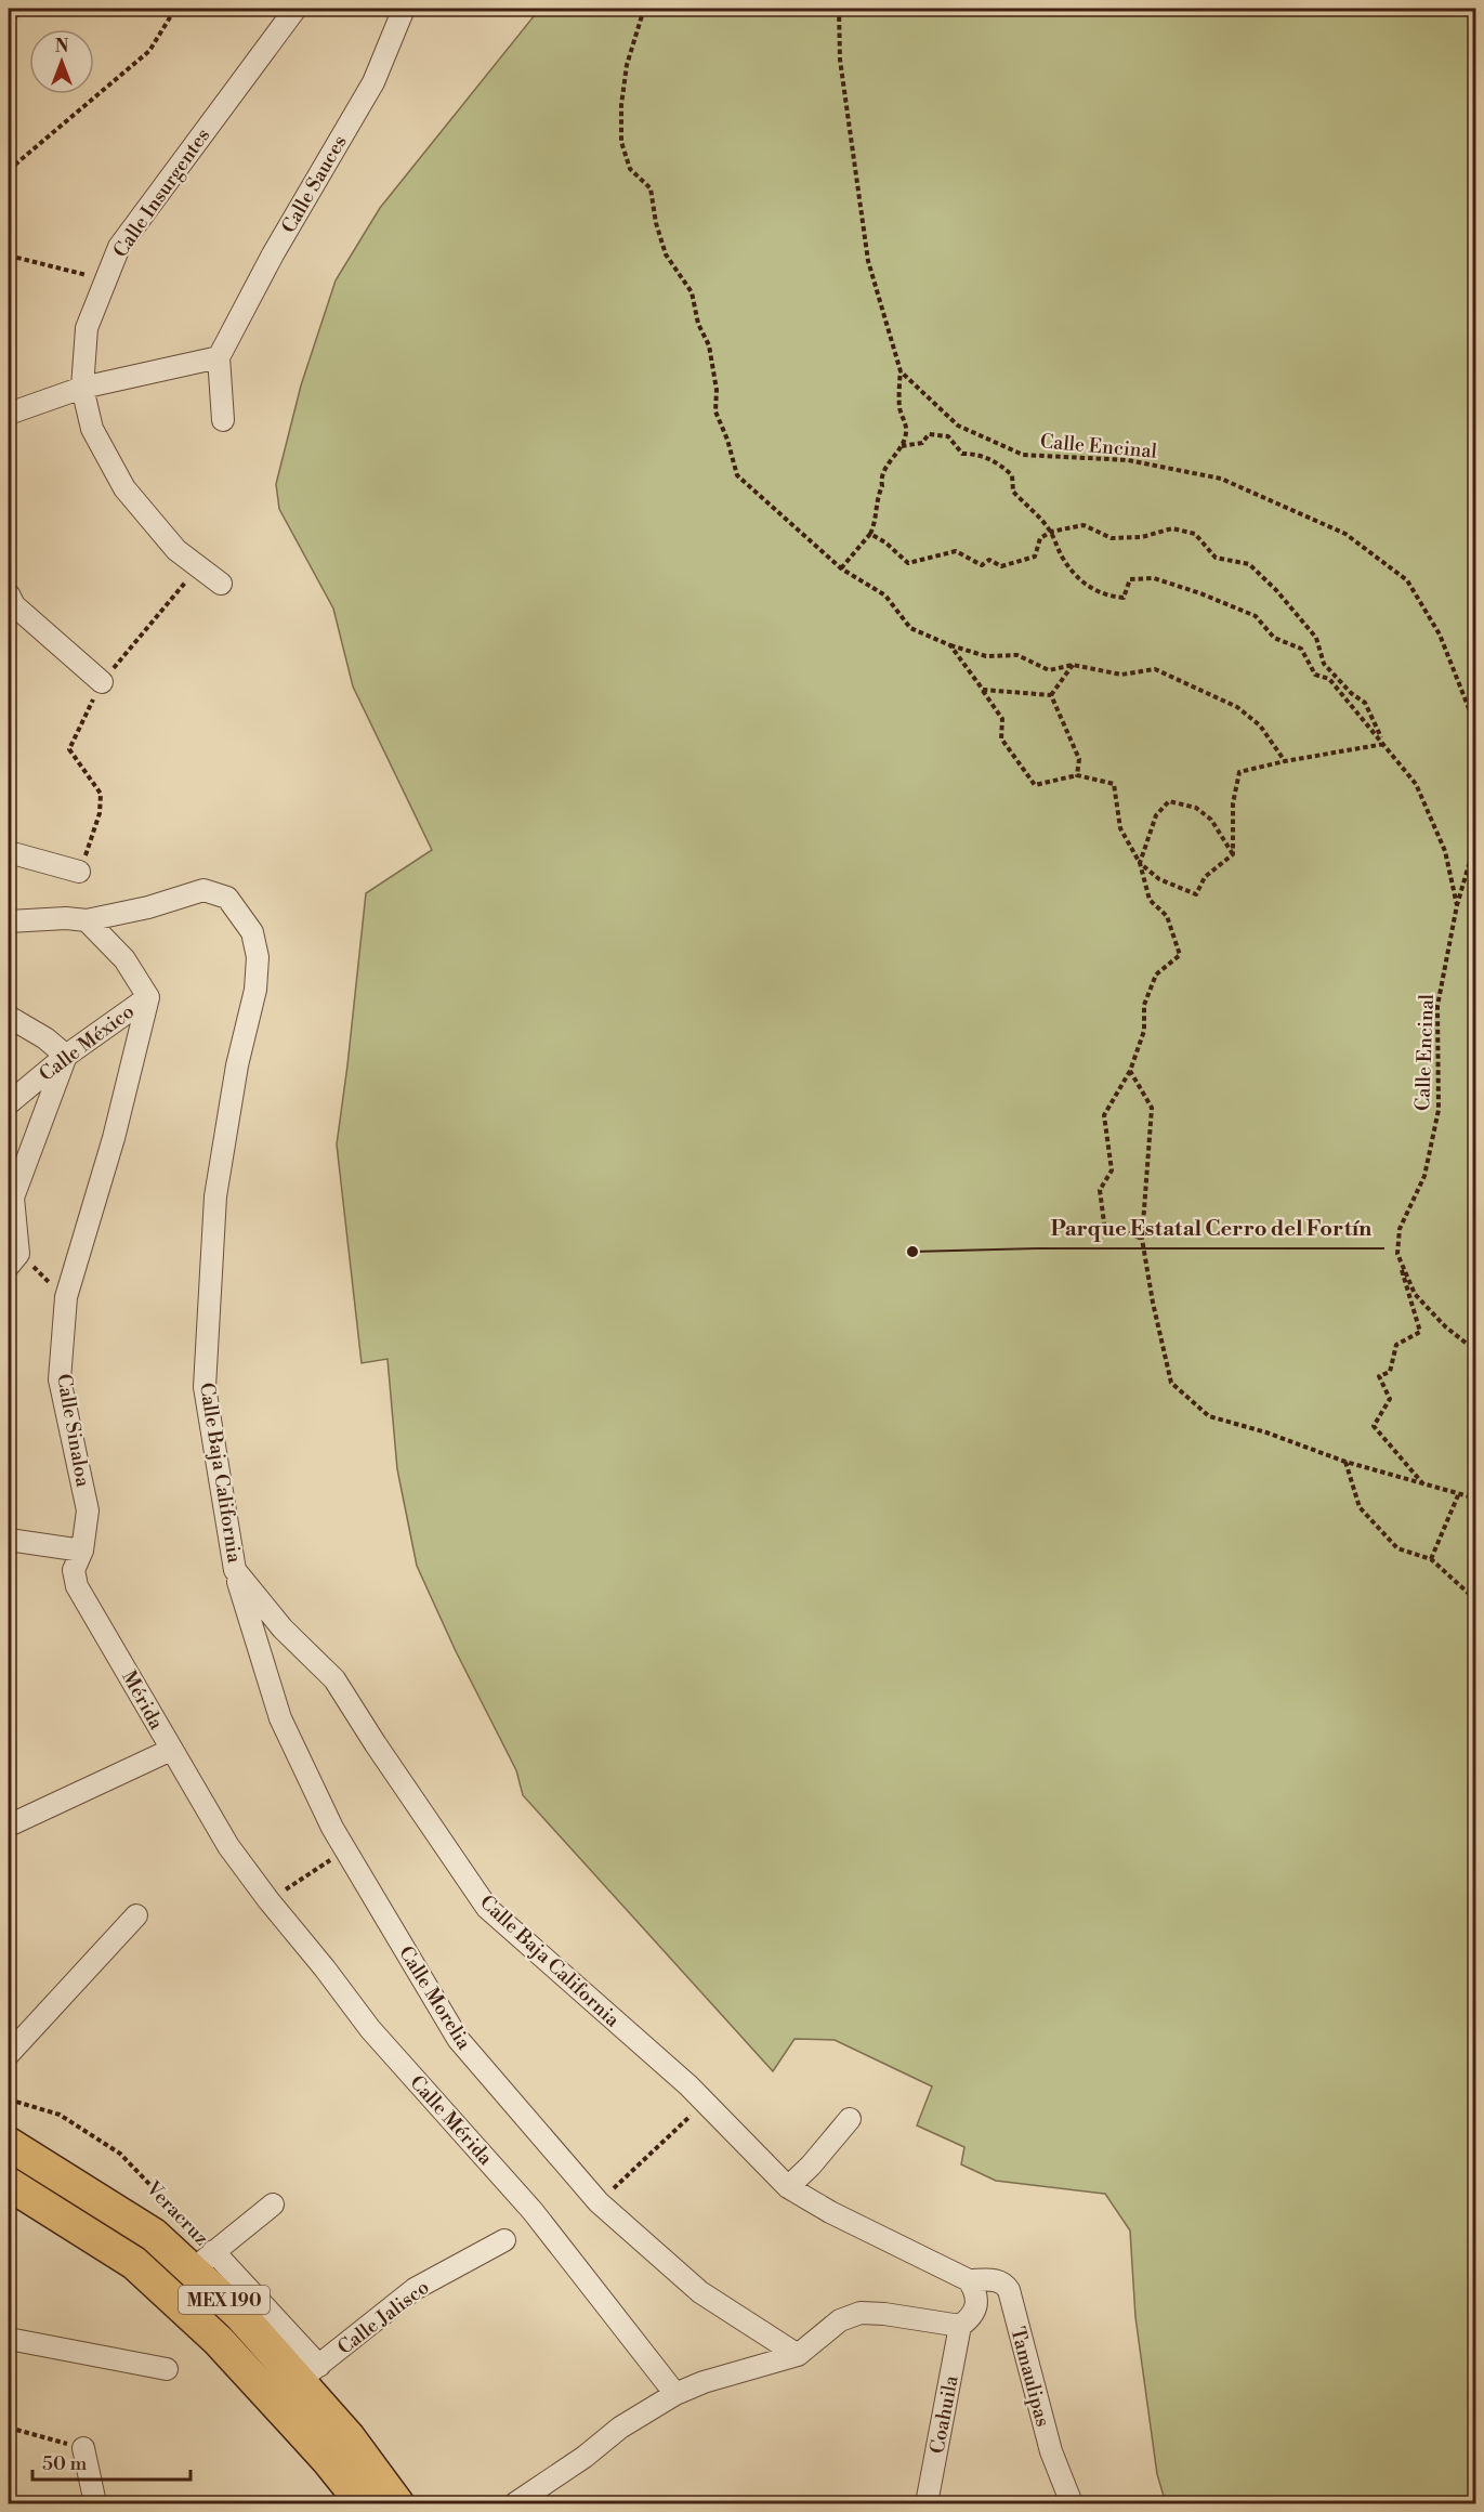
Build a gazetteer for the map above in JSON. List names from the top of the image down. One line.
{"streets":{"main road":["MEX 190"],"street":["Calle Sauces","Calle Insurgentes","Calle México","Calle Sinaloa","Calle Baja California","Mérida","Calle Morelia","Calle Mérida","Calle Jalisco","Tamaulipas","Coahuila"],"path":["Calle Encinal","Veracruz"]},"crossings":[["Calle México","Calle Sinaloa"],["Calle México","Calle Baja California"],["Calle Sinaloa","Mérida"],["Calle Baja California","Calle Morelia"],["Calle Baja California","Tamaulipas"],["Mérida","Calle Mérida"],["Veracruz","MEX 190"],["MEX 190","Calle Jalisco"]],"places":["Parque Estatal Cerro del Fortín"],"scale_bar":"50 m","north":"top"}
